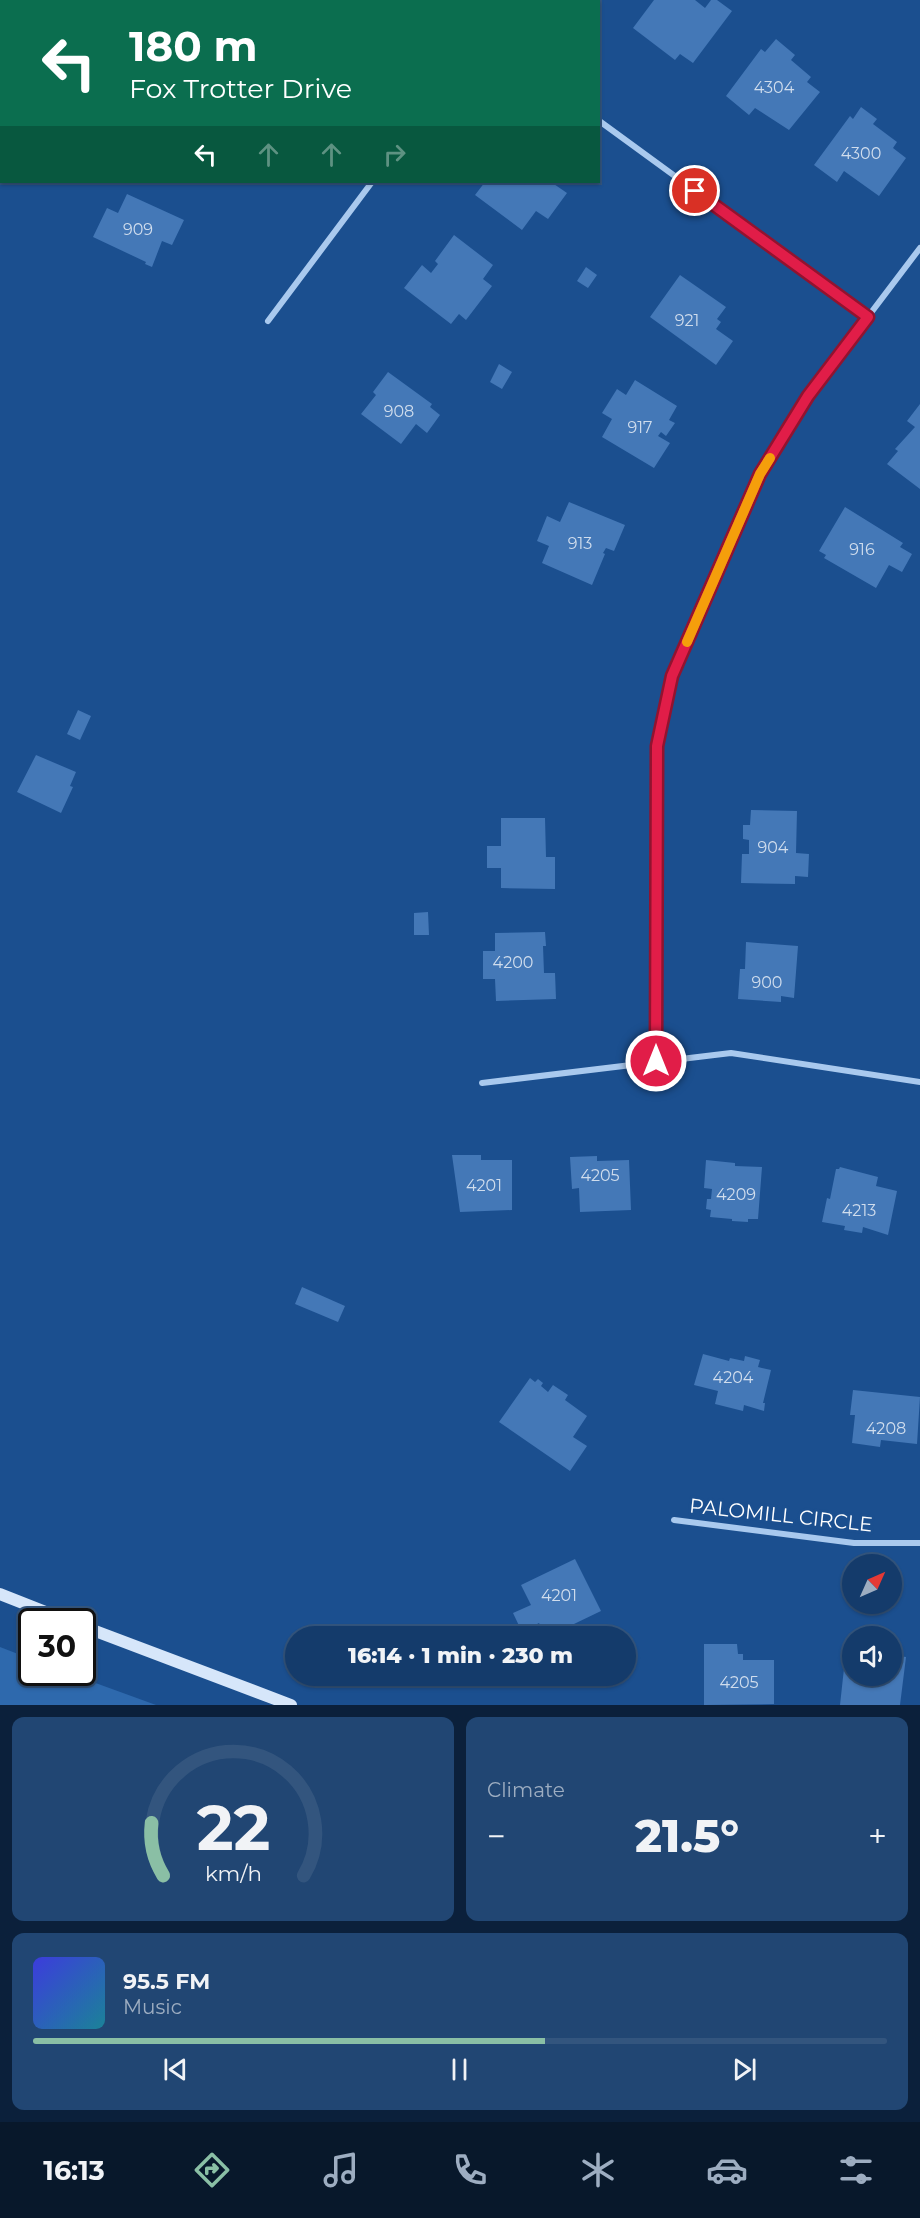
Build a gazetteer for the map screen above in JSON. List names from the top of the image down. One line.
{"streets":{"street":["PALOMILL CIRCLE"]},"house_numbers":["4304","4300","909","921","908","917","913","916","904","4200","900","4205","4201","4209","4213","4204","4208","4201","4205"],"north":"top right","page":{"turn":["180 m","Fox Trotter Drive"],"limit":"30","trip":"16:14 · 1 min · 230 m","tile":"Climate","heat":["−","21.5°","+"],"song":["95.5 FM","Music"],"tabs":"16:13","gauge":["22","km/h"]}}
